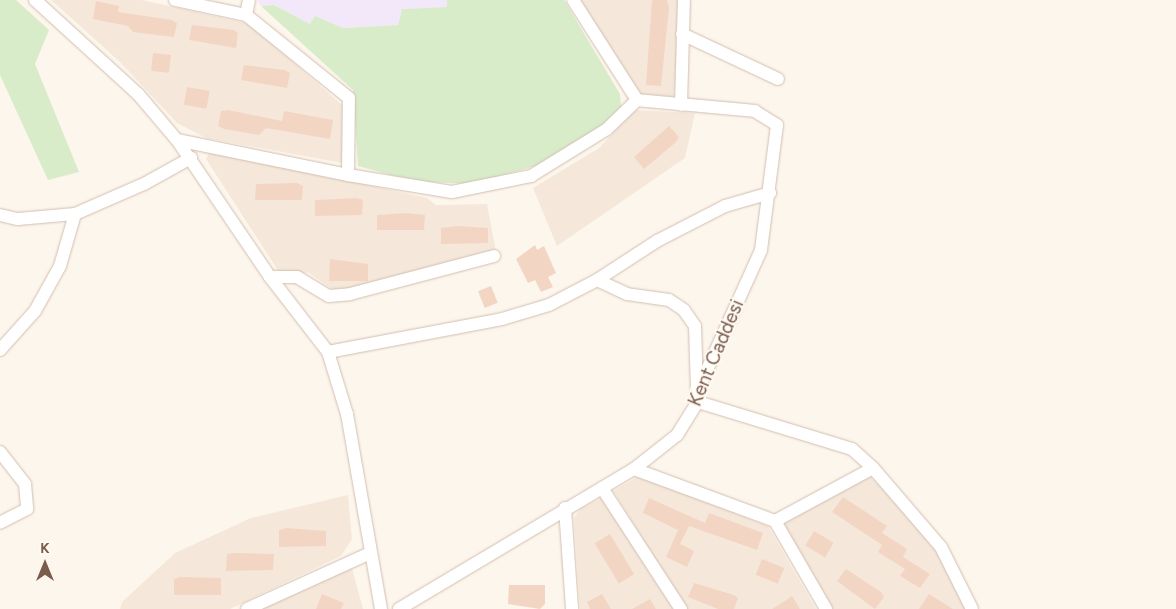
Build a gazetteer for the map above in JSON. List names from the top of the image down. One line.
{"streets":{"street":["Kent Caddesi"]},"north":"top"}
